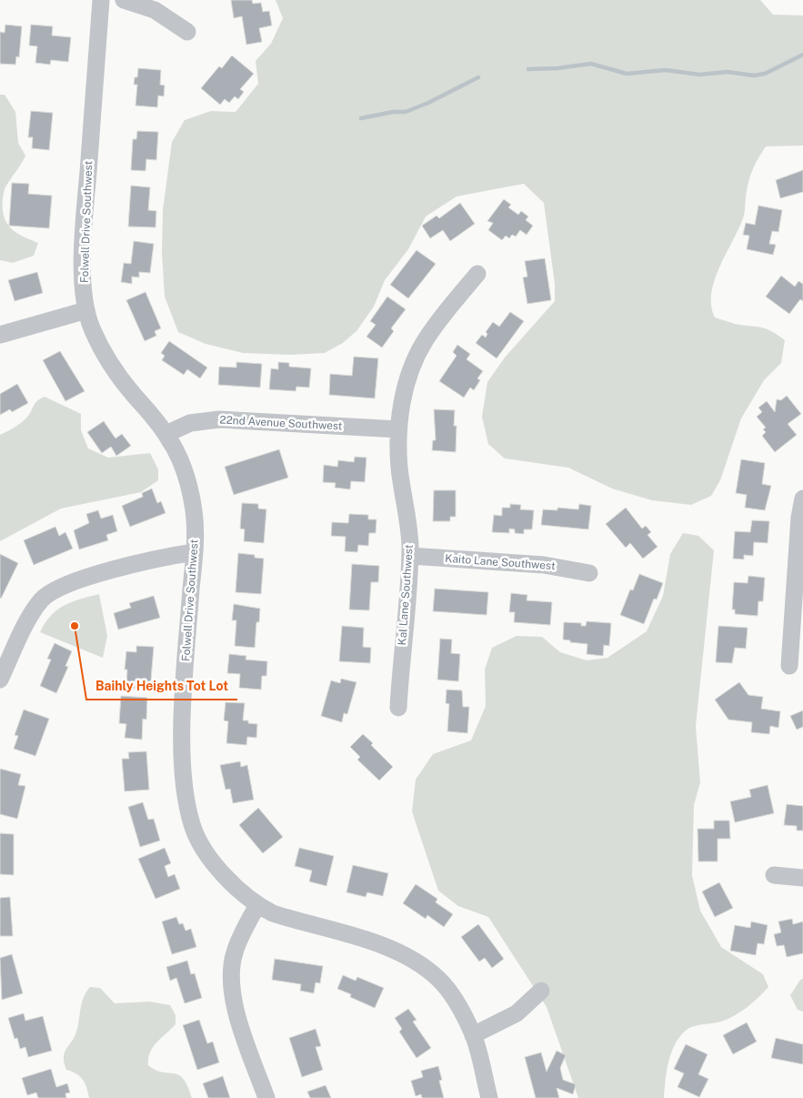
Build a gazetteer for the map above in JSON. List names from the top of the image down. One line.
{"streets":{"street":["Folwell Drive Southwest","22nd Avenue Southwest","Kaito Lane Southwest","Kal Lane Southwest"]},"crossings":[["Folwell Drive Southwest","22nd Avenue Southwest"],["22nd Avenue Southwest","Kal Lane Southwest"],["Kaito Lane Southwest","Kal Lane Southwest"]],"places":["Baihly Heights Tot Lot"]}
